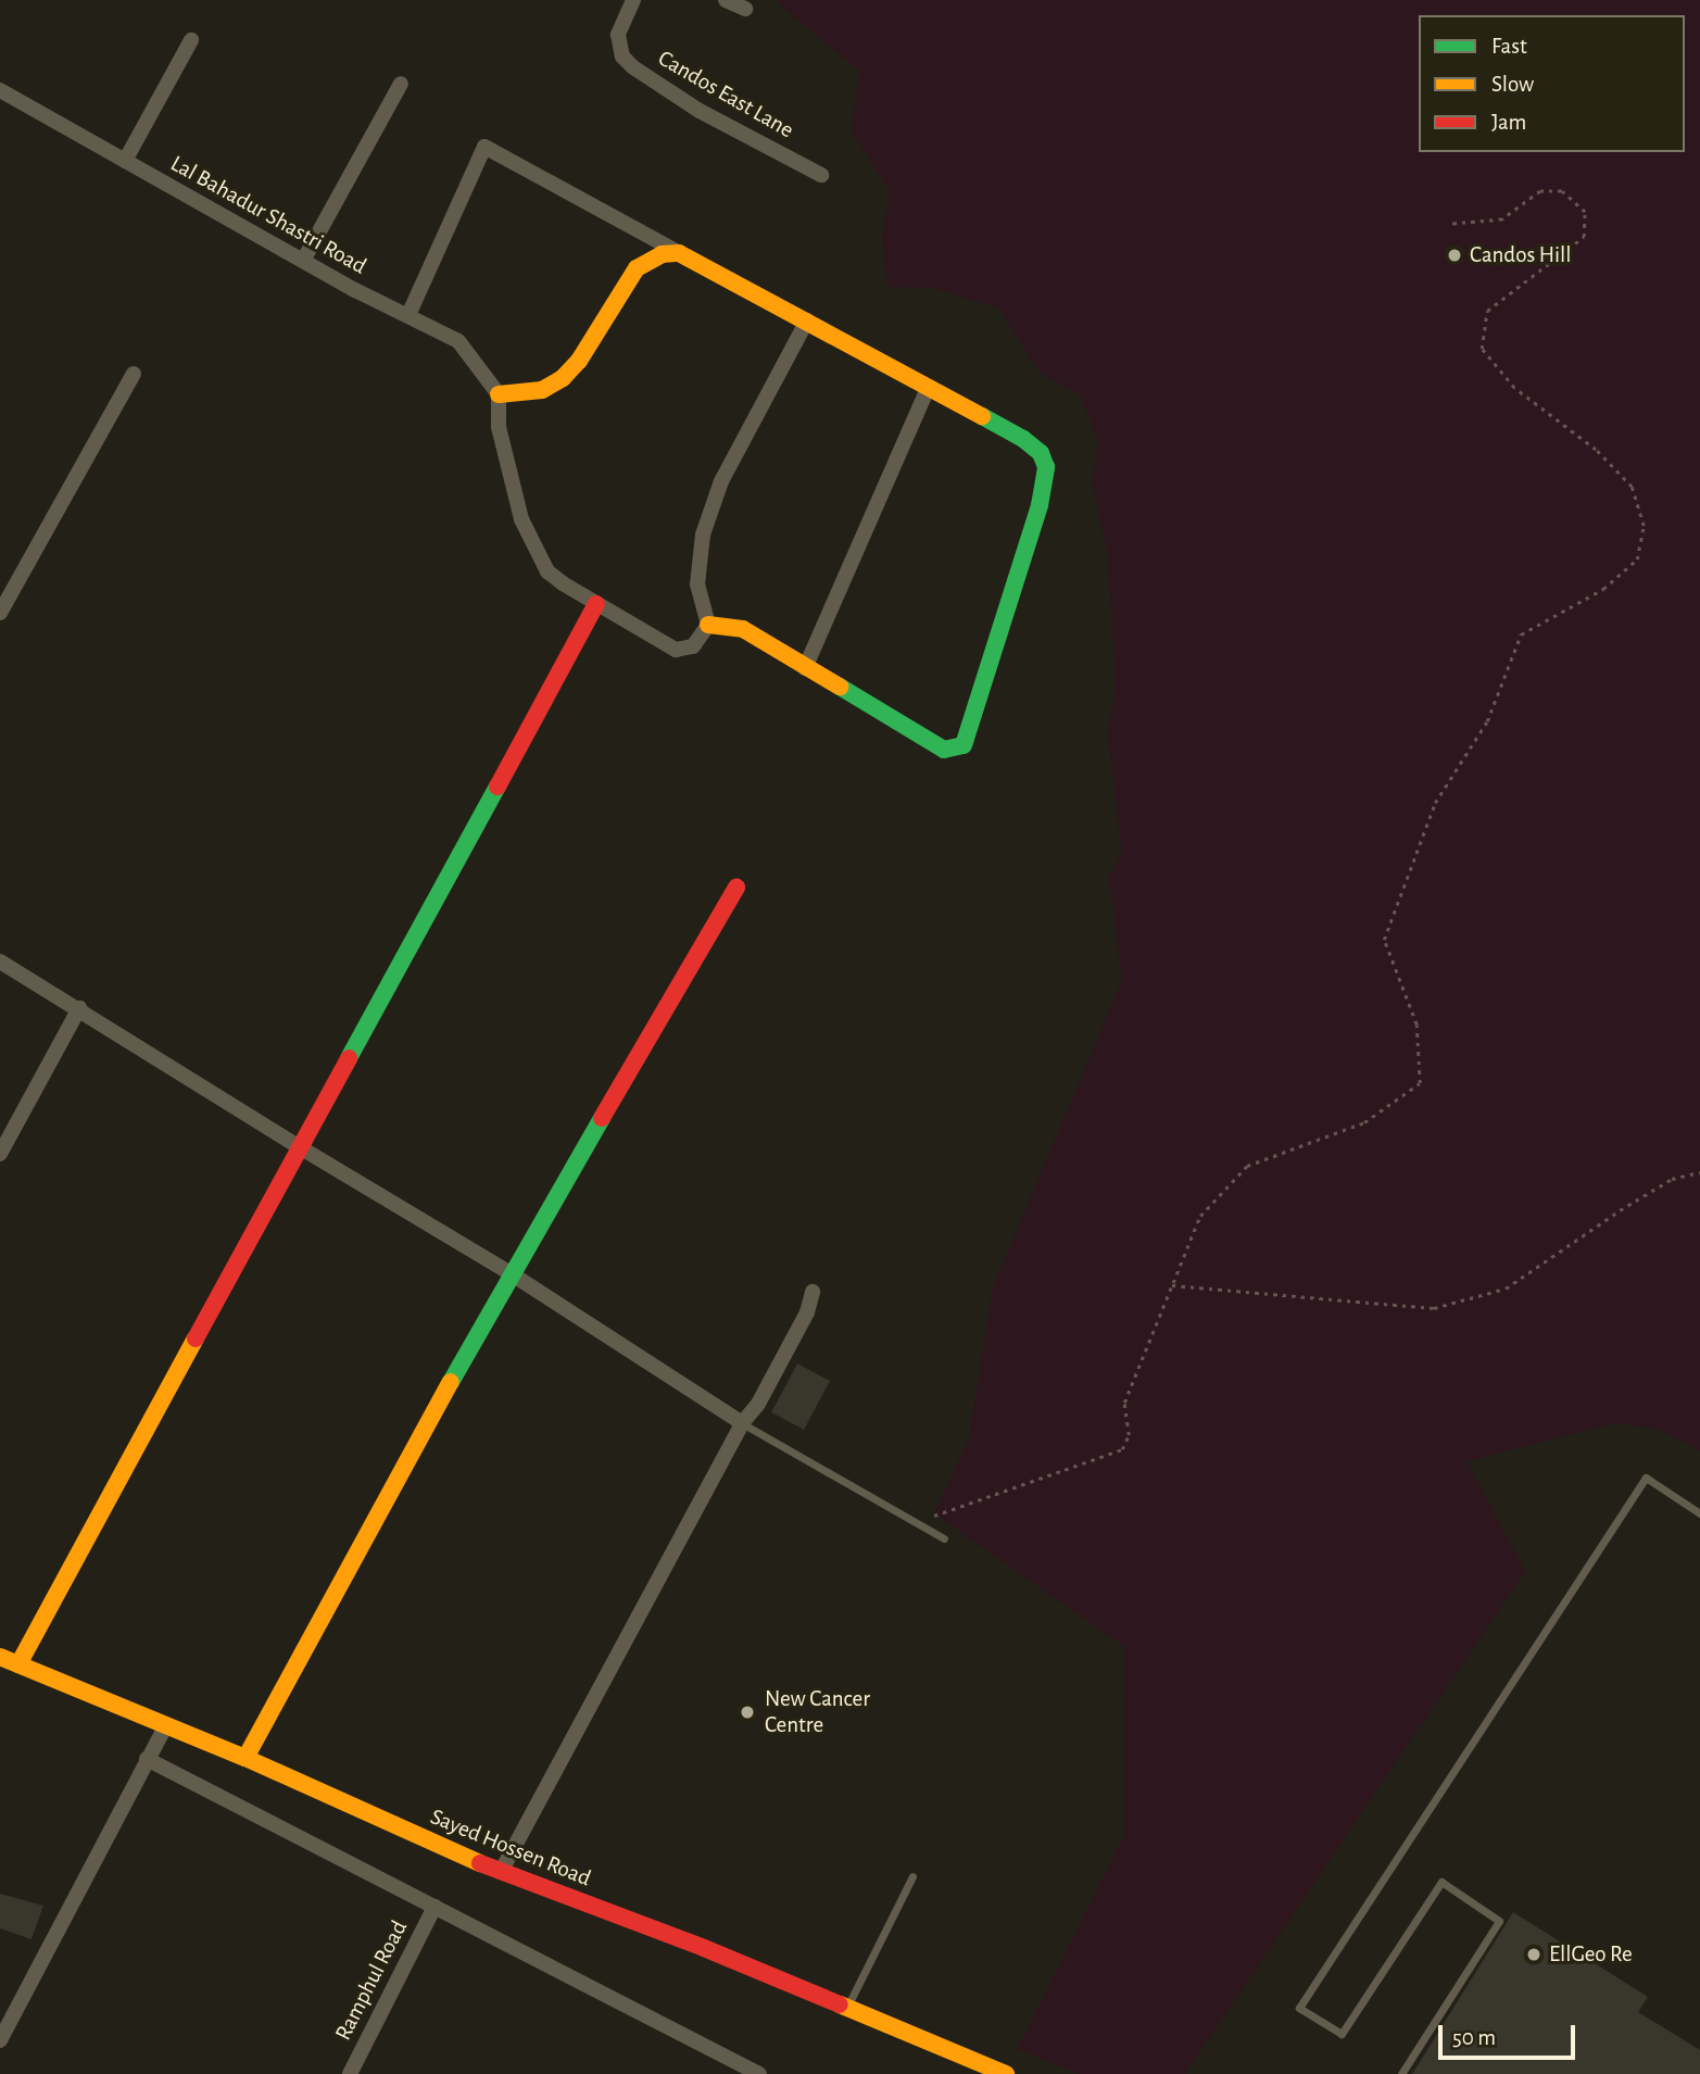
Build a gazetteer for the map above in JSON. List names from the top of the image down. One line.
{"streets":{"street":["Candos East Lane","Lal Bahadur Shastri Road","Sayed Hossen Road","Ramphul Road"]},"places":["Candos Hill","New Cancer Centre","EllGeo Re"],"legend":["Fast","Slow","Jam"],"scale_bar":"50 m"}
